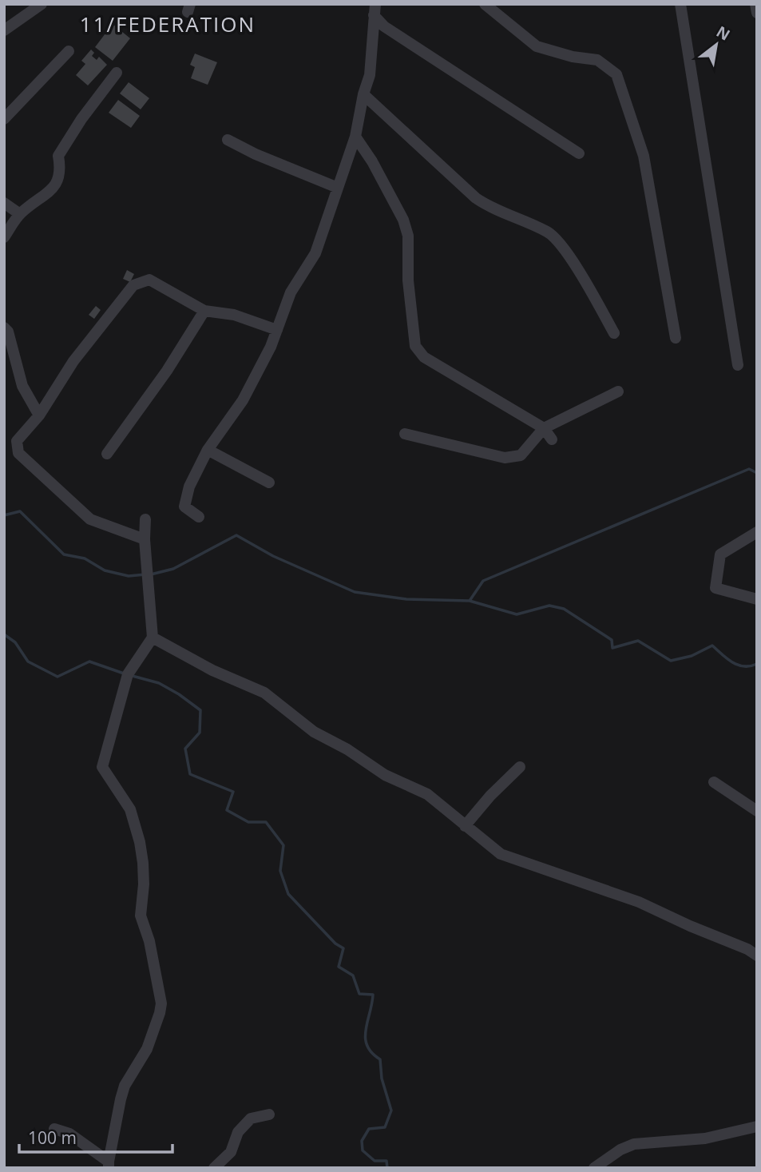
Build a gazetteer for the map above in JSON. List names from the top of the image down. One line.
{"districts":["11/FEDERATION"],"scale_bar":"100 m","north":"top right"}
